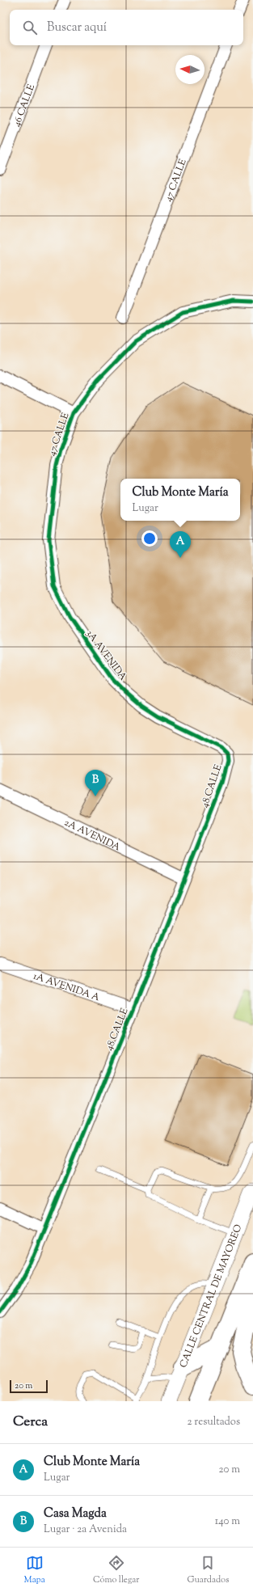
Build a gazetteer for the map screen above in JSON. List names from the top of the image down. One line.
{"streets":{"main road":["CALLE CENTRAL DE MAYOREO"],"street":["46 CALLE","47 CALLE","3A AVENIDA","48 CALLE","2A AVENIDA","1A AVENIDA A"]},"crossings":[["47 CALLE","3A AVENIDA"],["3A AVENIDA","48 CALLE"],["48 CALLE","2A AVENIDA"],["48 CALLE","1A AVENIDA A"]],"scale_bar":"20 m","north":"left","page":{"search":"Buscar aquí","popup":["Club Monte María","Lugar"],"pins":["A","B"],"scale":"20 m","heading":["Cerca","2 resultados"],"list":[{"mark":"A","name":"Club Monte María","note":"Lugar","value":"20 m"},{"mark":"B","name":"Casa Magda","note":"Lugar · 2a Avenida","value":"140 m"}],"nav":["Mapa","Cómo llegar","Guardados"]}}
